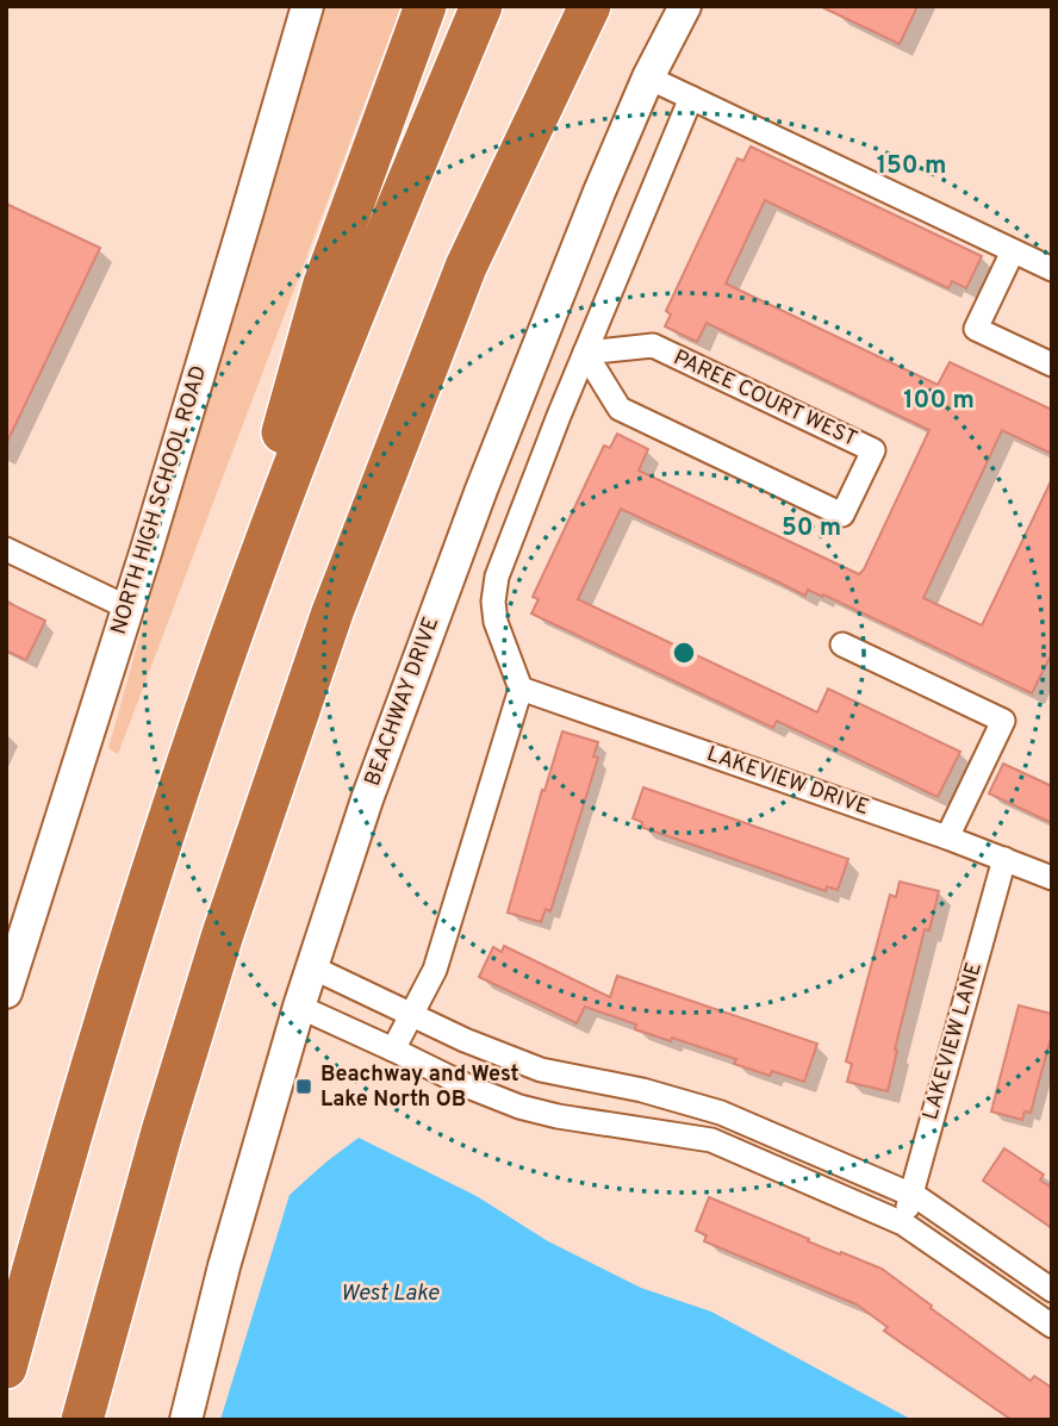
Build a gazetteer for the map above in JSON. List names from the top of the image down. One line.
{"streets":{"street":["PAREE COURT WEST","NORTH HIGH SCHOOL ROAD","BEACHWAY DRIVE","LAKEVIEW DRIVE","LAKEVIEW LANE"]},"crossings":[["LAKEVIEW DRIVE","LAKEVIEW LANE"]],"water":["West Lake"],"places":{"transit":["Beachway and West Lake North OB"]},"rings":["150 m","100 m","50 m"]}
